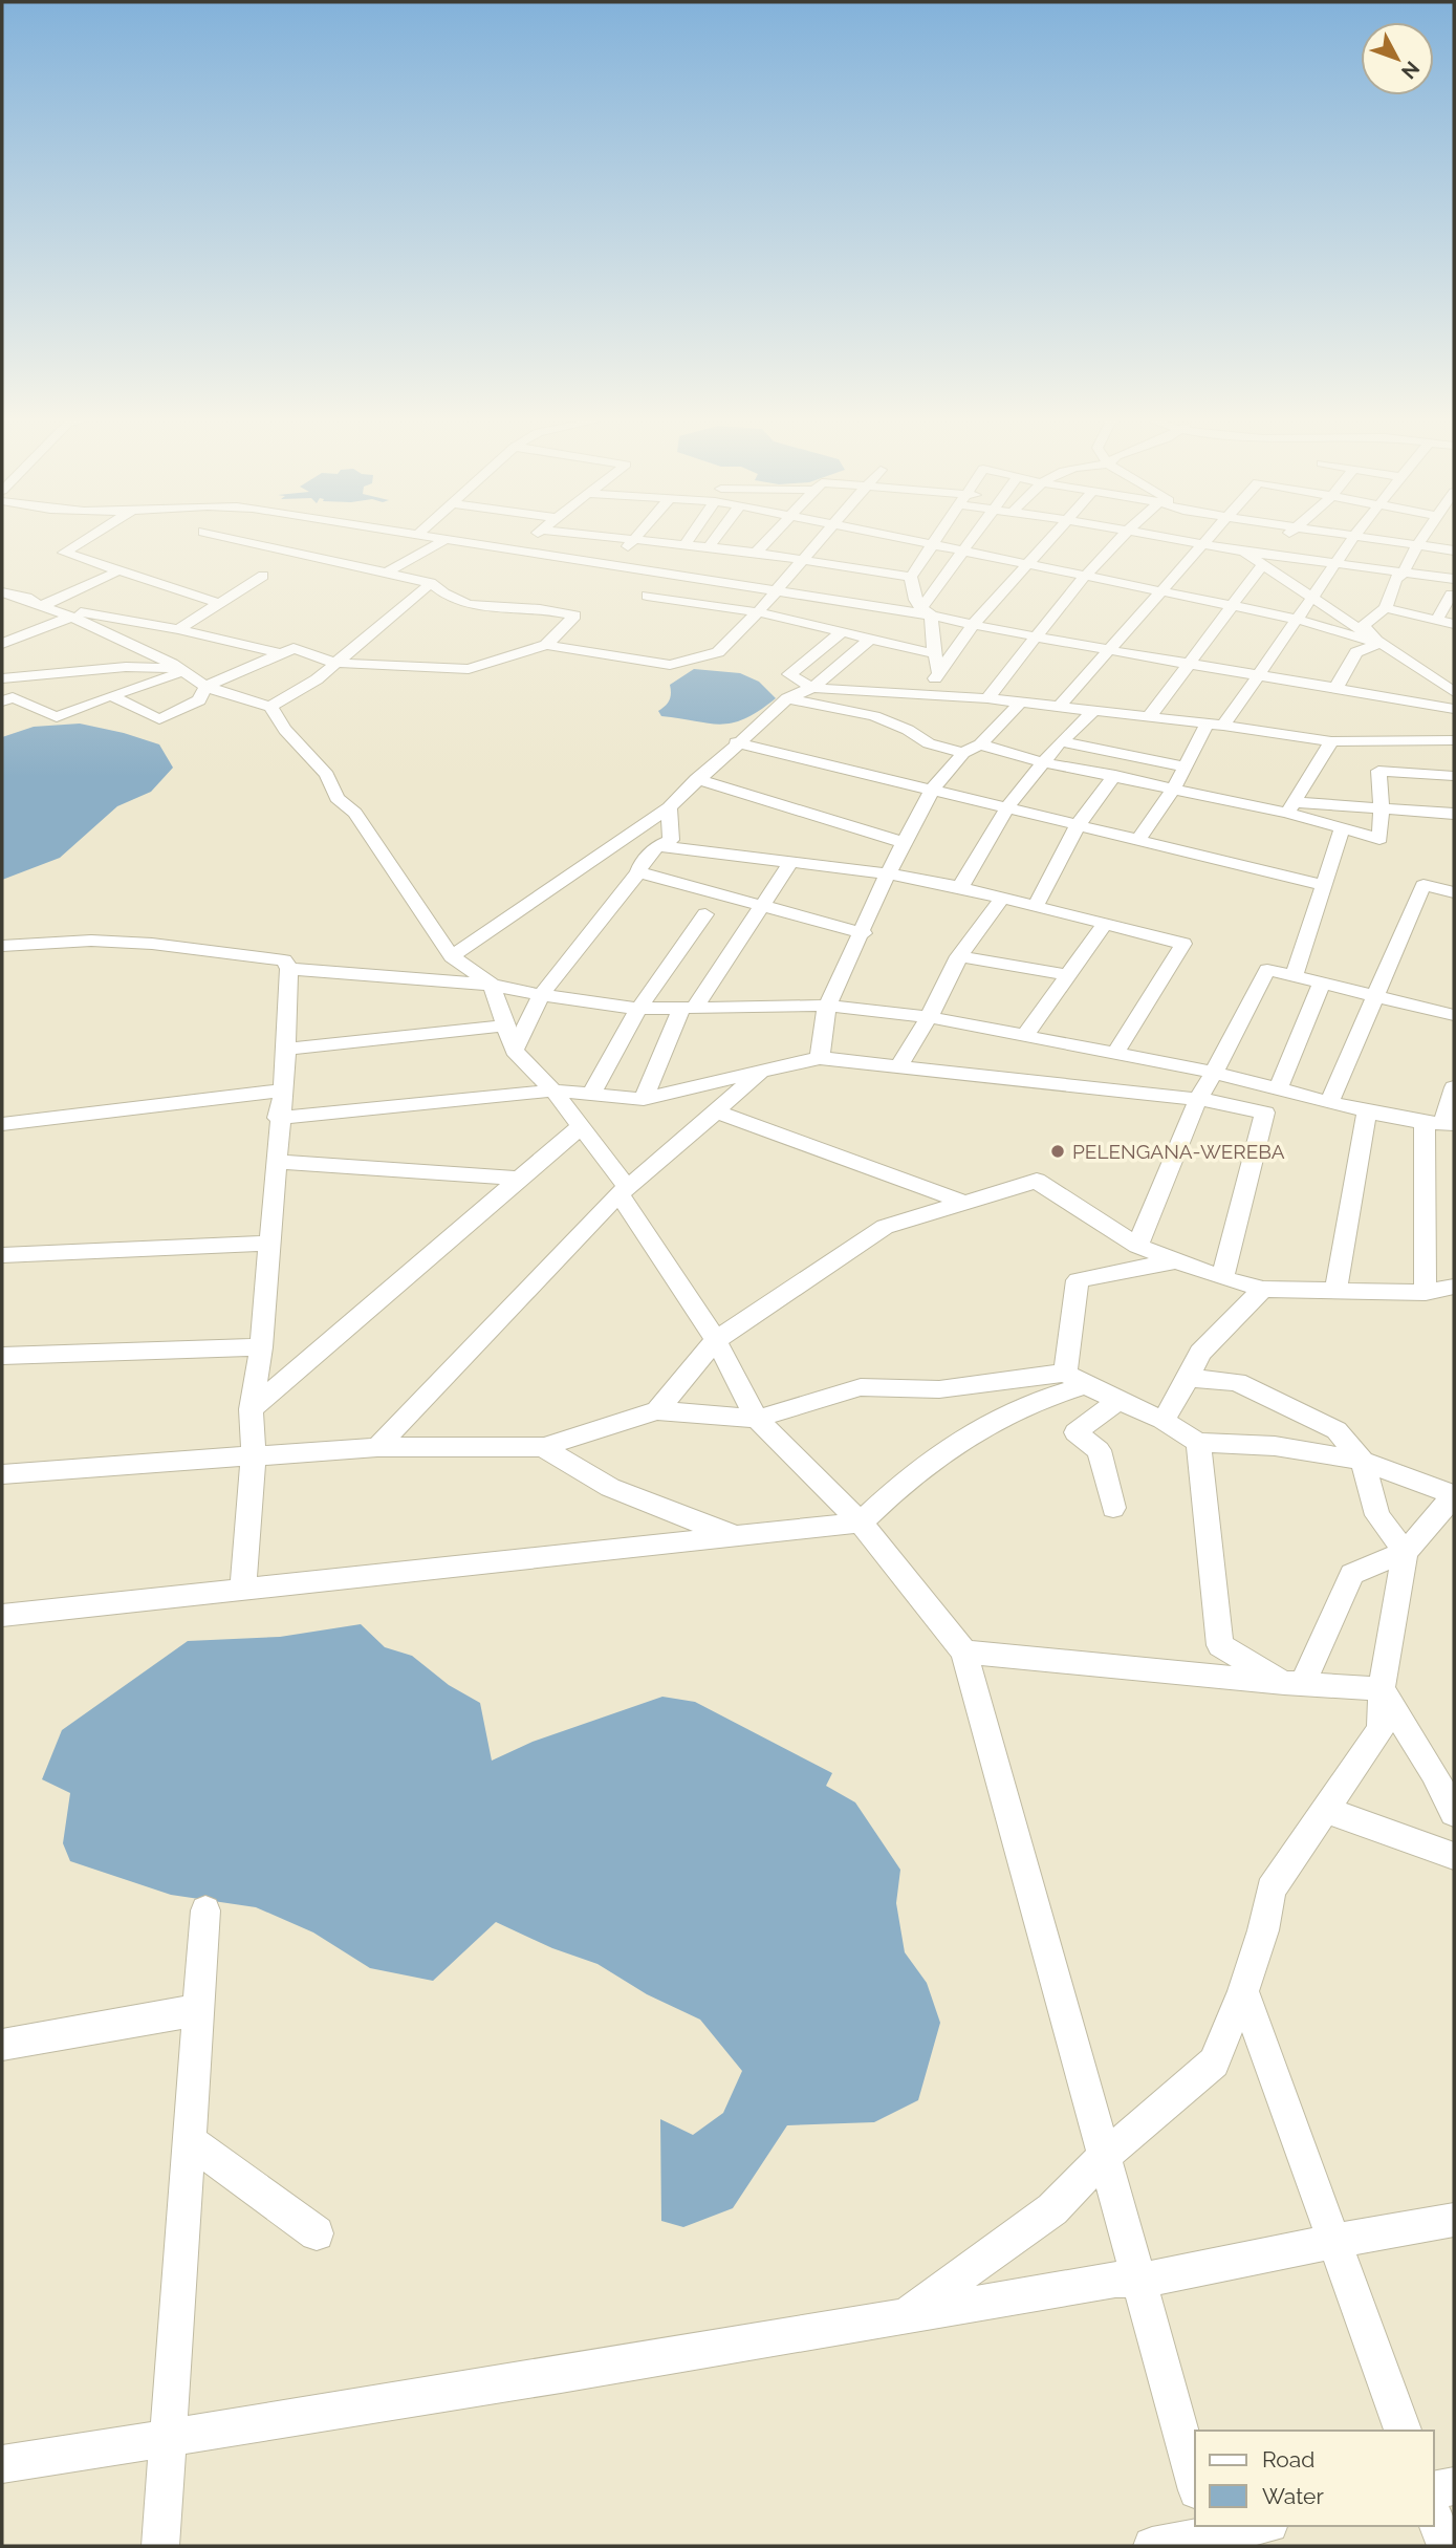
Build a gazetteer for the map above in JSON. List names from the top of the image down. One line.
{"places":["PELENGANA-WEREBA"],"legend":["Road","Water"],"north":"bottom right"}
